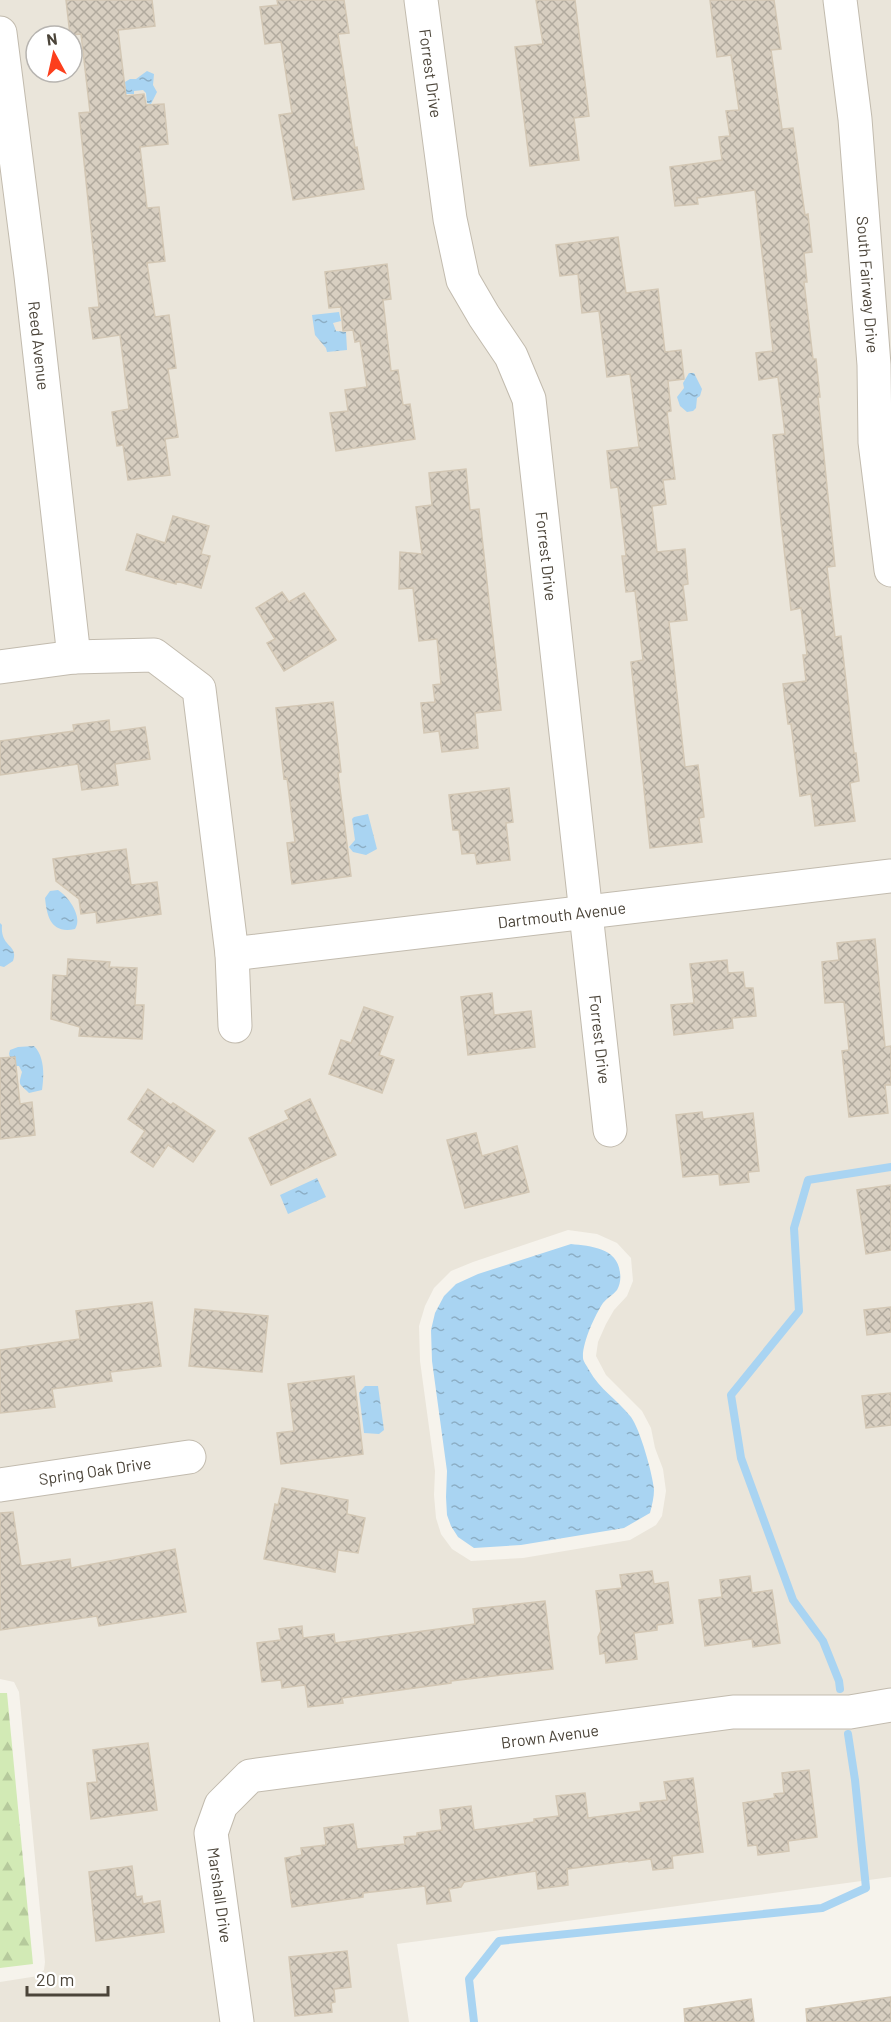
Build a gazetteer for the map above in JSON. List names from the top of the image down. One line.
{"streets":{"street":["Forrest Drive","South Fairway Drive","Reed Avenue","Dartmouth Avenue","Spring Oak Drive","Brown Avenue","Marshall Drive"]},"crossings":[["Forrest Drive","Dartmouth Avenue"],["Brown Avenue","Marshall Drive"]],"scale_bar":"20 m","north":"top"}
